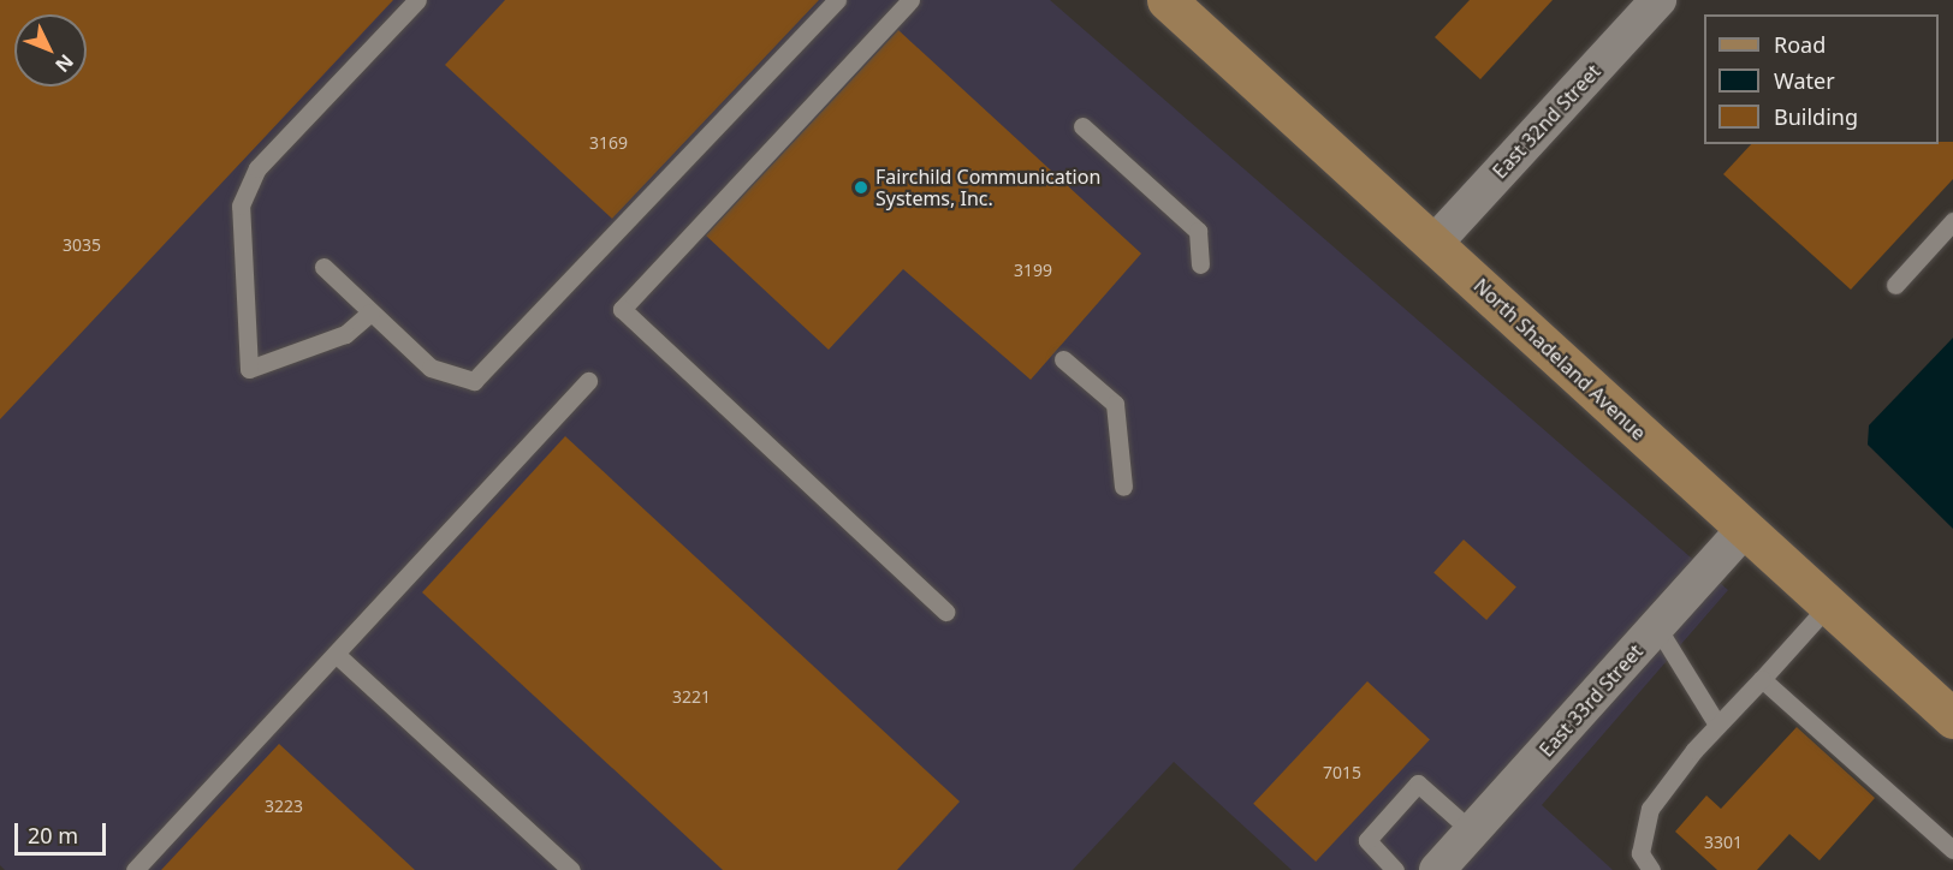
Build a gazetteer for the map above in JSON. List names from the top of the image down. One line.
{"streets":{"main road":["North Shadeland Avenue"],"street":["East 32nd Street","East 33rd Street"]},"crossings":[["East 32nd Street","North Shadeland Avenue"],["North Shadeland Avenue","East 33rd Street"]],"places":["Fairchild Communication Systems, Inc."],"house_numbers":["3169","3035","3199","3221","7015","3223","3301"],"legend":["Road","Water","Building"],"scale_bar":"20 m","north":"bottom right"}
